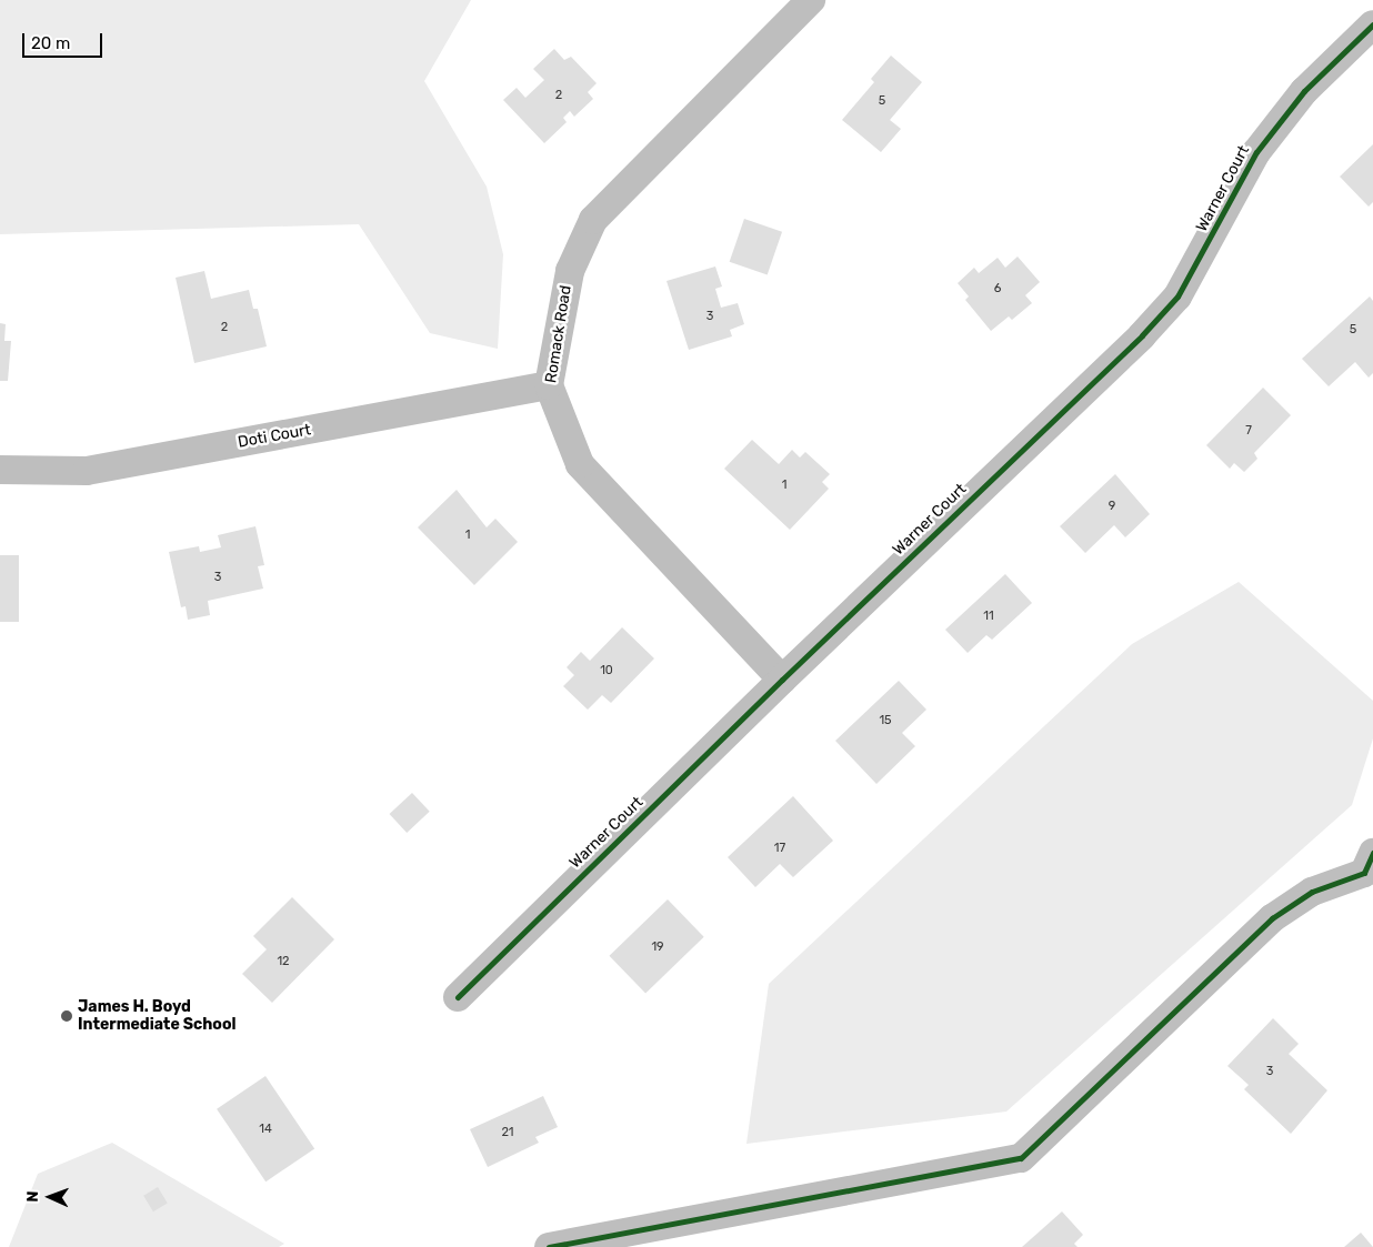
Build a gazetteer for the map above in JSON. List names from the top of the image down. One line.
{"streets":{"street":["Warner Court","Romack Road","Doti Court"]},"crossings":[["Warner Court","Romack Road"],["Romack Road","Doti Court"]],"places":["James H. Boyd Intermediate School"],"house_numbers":["2","5","6","3","2","5","7","1","9","1","3","11","10","15","17","19","12","3","14","21"],"scale_bar":"20 m","north":"left"}
